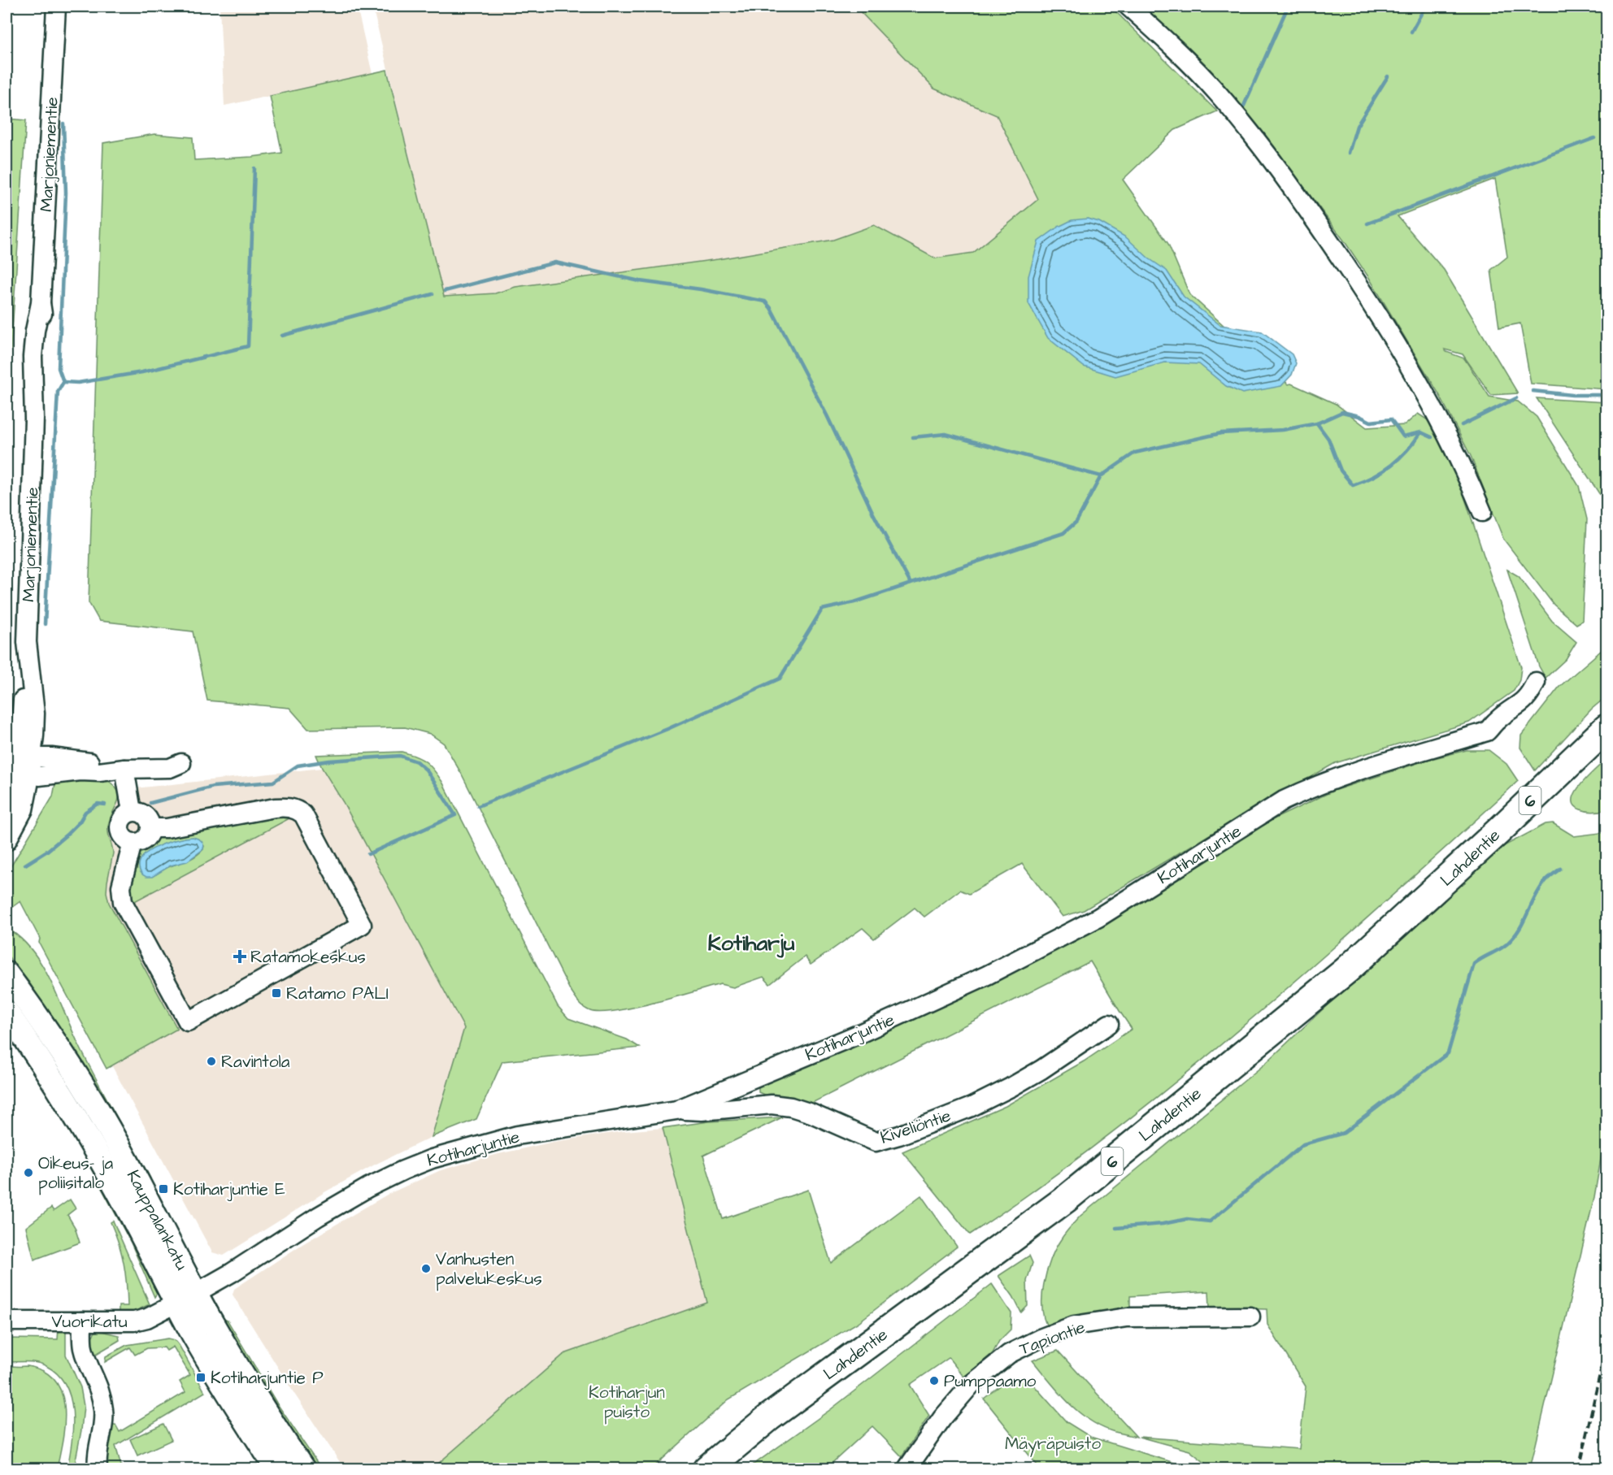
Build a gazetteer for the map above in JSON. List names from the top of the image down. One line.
{"streets":{"highway":["6","Lahdentie"],"main road":["Kauppalankatu"],"street":["Marjoniementie","Kotiharjuntie","Kiveliöntie","Vuorikatu","Tapiontie"]},"crossings":[["Kotiharjuntie","Kiveliöntie"],["Kotiharjuntie","Kauppalankatu"],["Kotiharjuntie","Vuorikatu"],["Kauppalankatu","Vuorikatu"]],"districts":["Kotiharju"],"parks":["Kotiharjun puisto","Mäyräpuisto"],"places":{"health":["Ratamokeskus"],"transit":["Ratamo PALI","Kotiharjuntie E","Kotiharjuntie P"],"other":["Ravintola","Oikeus- ja poliisitalo","Vanhusten palvelukeskus","Pumppaamo"]}}
